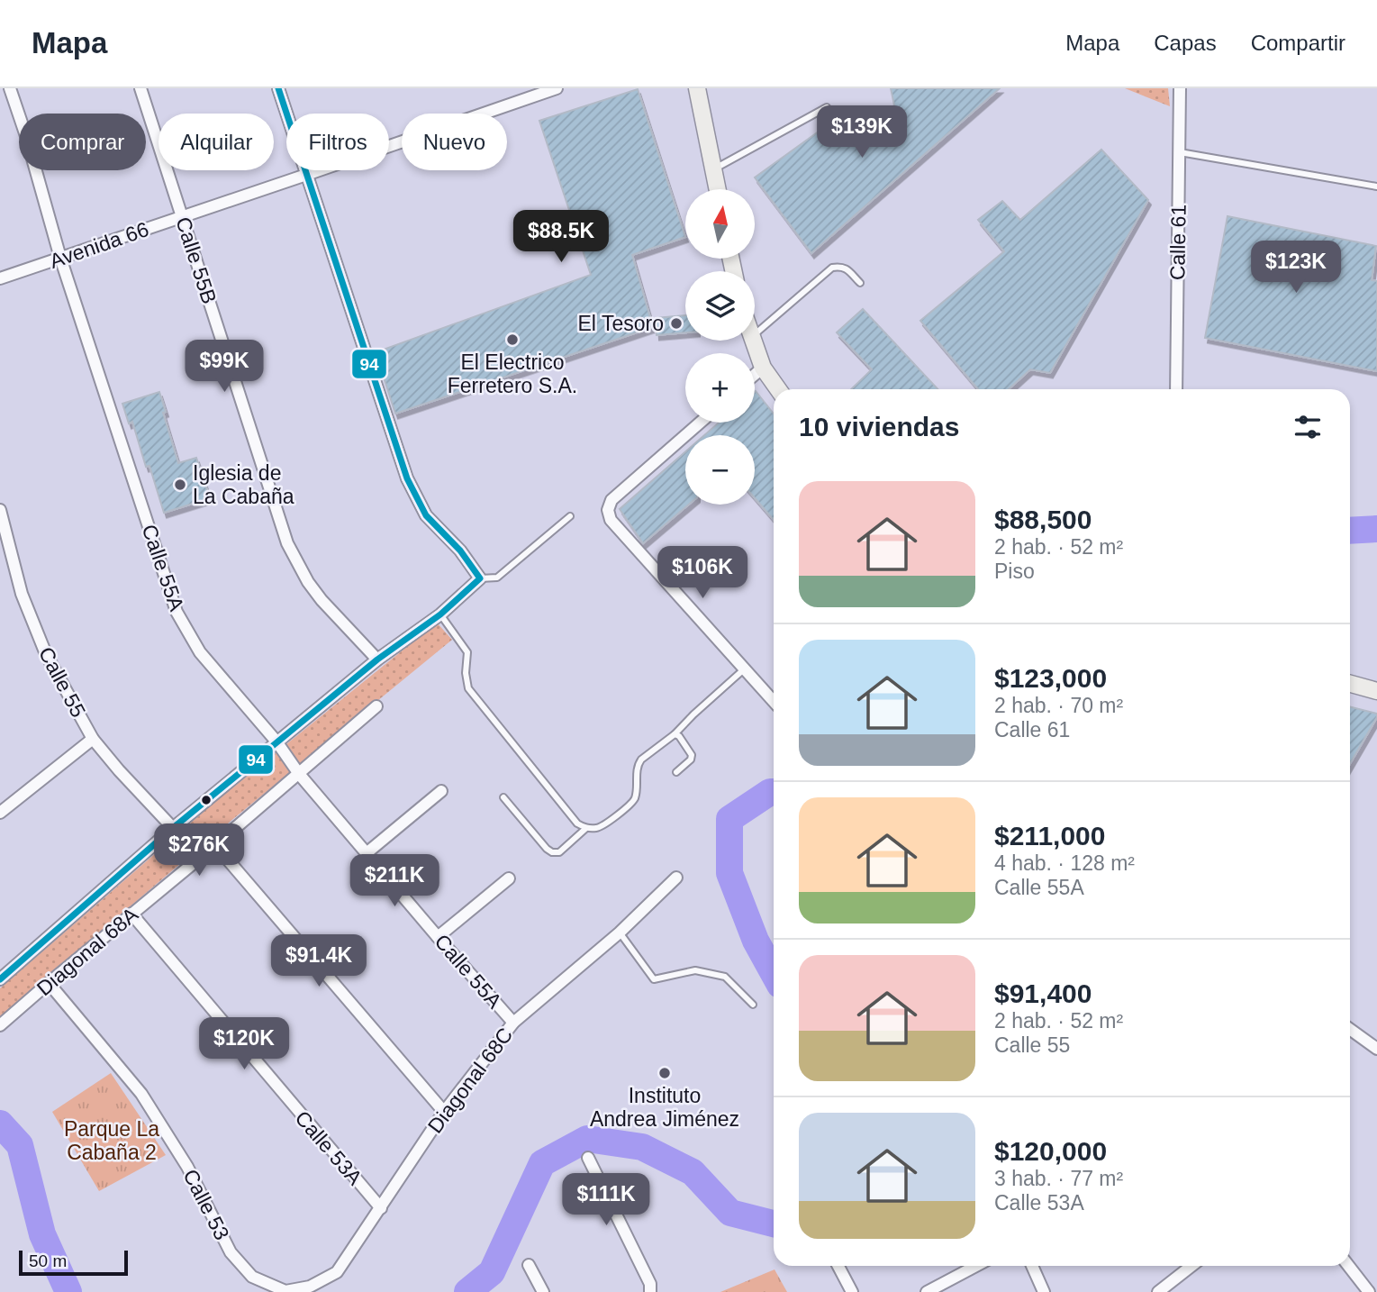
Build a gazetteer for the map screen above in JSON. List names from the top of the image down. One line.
{"streets":{"street":["Calle 61","Avenida 66","Calle 55B","Calle 55A","Calle 55","Diagonal 68A","Diagonal 68C","Calle 53A","Calle 53"]},"crossings":[["Avenida 66","Calle 55B"],["Avenida 66","Calle 55A"],["Calle 55A","Diagonal 68A"],["Calle 55A","Diagonal 68C"],["Diagonal 68A","Calle 53A"],["Diagonal 68A","Calle 53"],["Diagonal 68C","Calle 53A"],["Diagonal 68C","Calle 53"]],"parks":["Parque La Cabaña 2"],"places":["El Tesoro","El Electrico Ferretero S.A.","Iglesia de La Cabaña","Instituto Andrea Jiménez"],"lines":["transit line 94"],"scale_bar":"50 m","north":"top","page":{"header":"Mapa","nav":["Mapa","Capas","Compartir"],"price":["$139K","$88.5K","$123K","$99K","$106K","$276K","$211K","$91.4K","$120K","$111K"],"chip":["Comprar","Alquilar","Filtros","Nuevo"],"map_buttons":["+","−"],"heading":"10 viviendas","list":[{"name":"$88,500","note":"2 hab. · 52 m² · Piso"},{"name":"$123,000","note":"2 hab. · 70 m² · Calle 61"},{"name":"$211,000","note":"4 hab. · 128 m² · Calle 55A"},{"name":"$91,400","note":"2 hab. · 52 m² · Calle 55"},{"name":"$120,000","note":"3 hab. · 77 m² · Calle 53A"}],"scale":"50 m"}}
